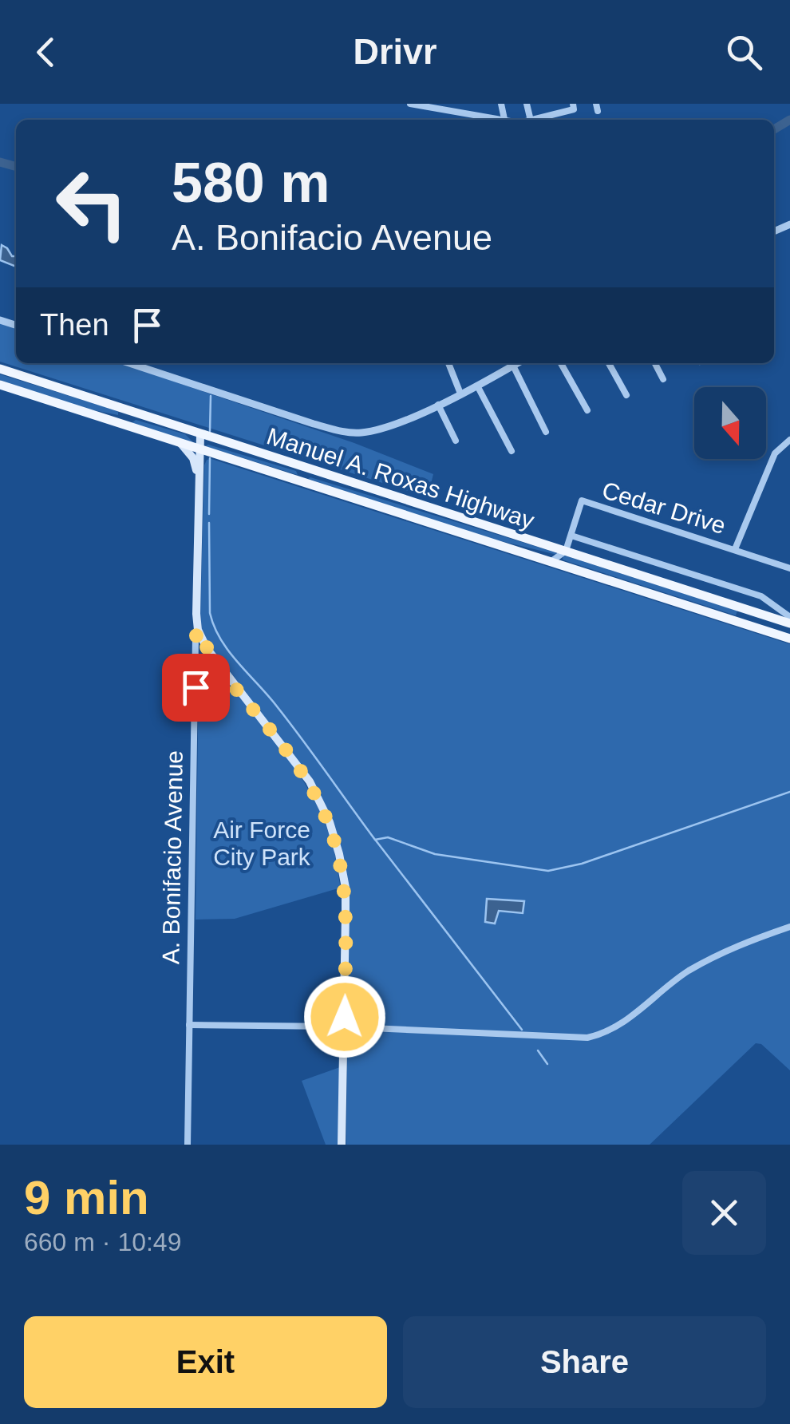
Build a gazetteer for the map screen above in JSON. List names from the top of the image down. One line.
{"streets":{"main road":["Manuel A. Roxas Highway","A. Bonifacio Avenue"],"street":["Cedar Drive"]},"crossings":[["Manuel A. Roxas Highway","A. Bonifacio Avenue"]],"parks":["Air Force City Park"],"north":"bottom","page":{"header":"Drivr","turn":["580 m","A. Bonifacio Avenue"],"then":"Then","heading":["9 min","660 m · 10:49"],"buttons":["Exit","Share"]}}
